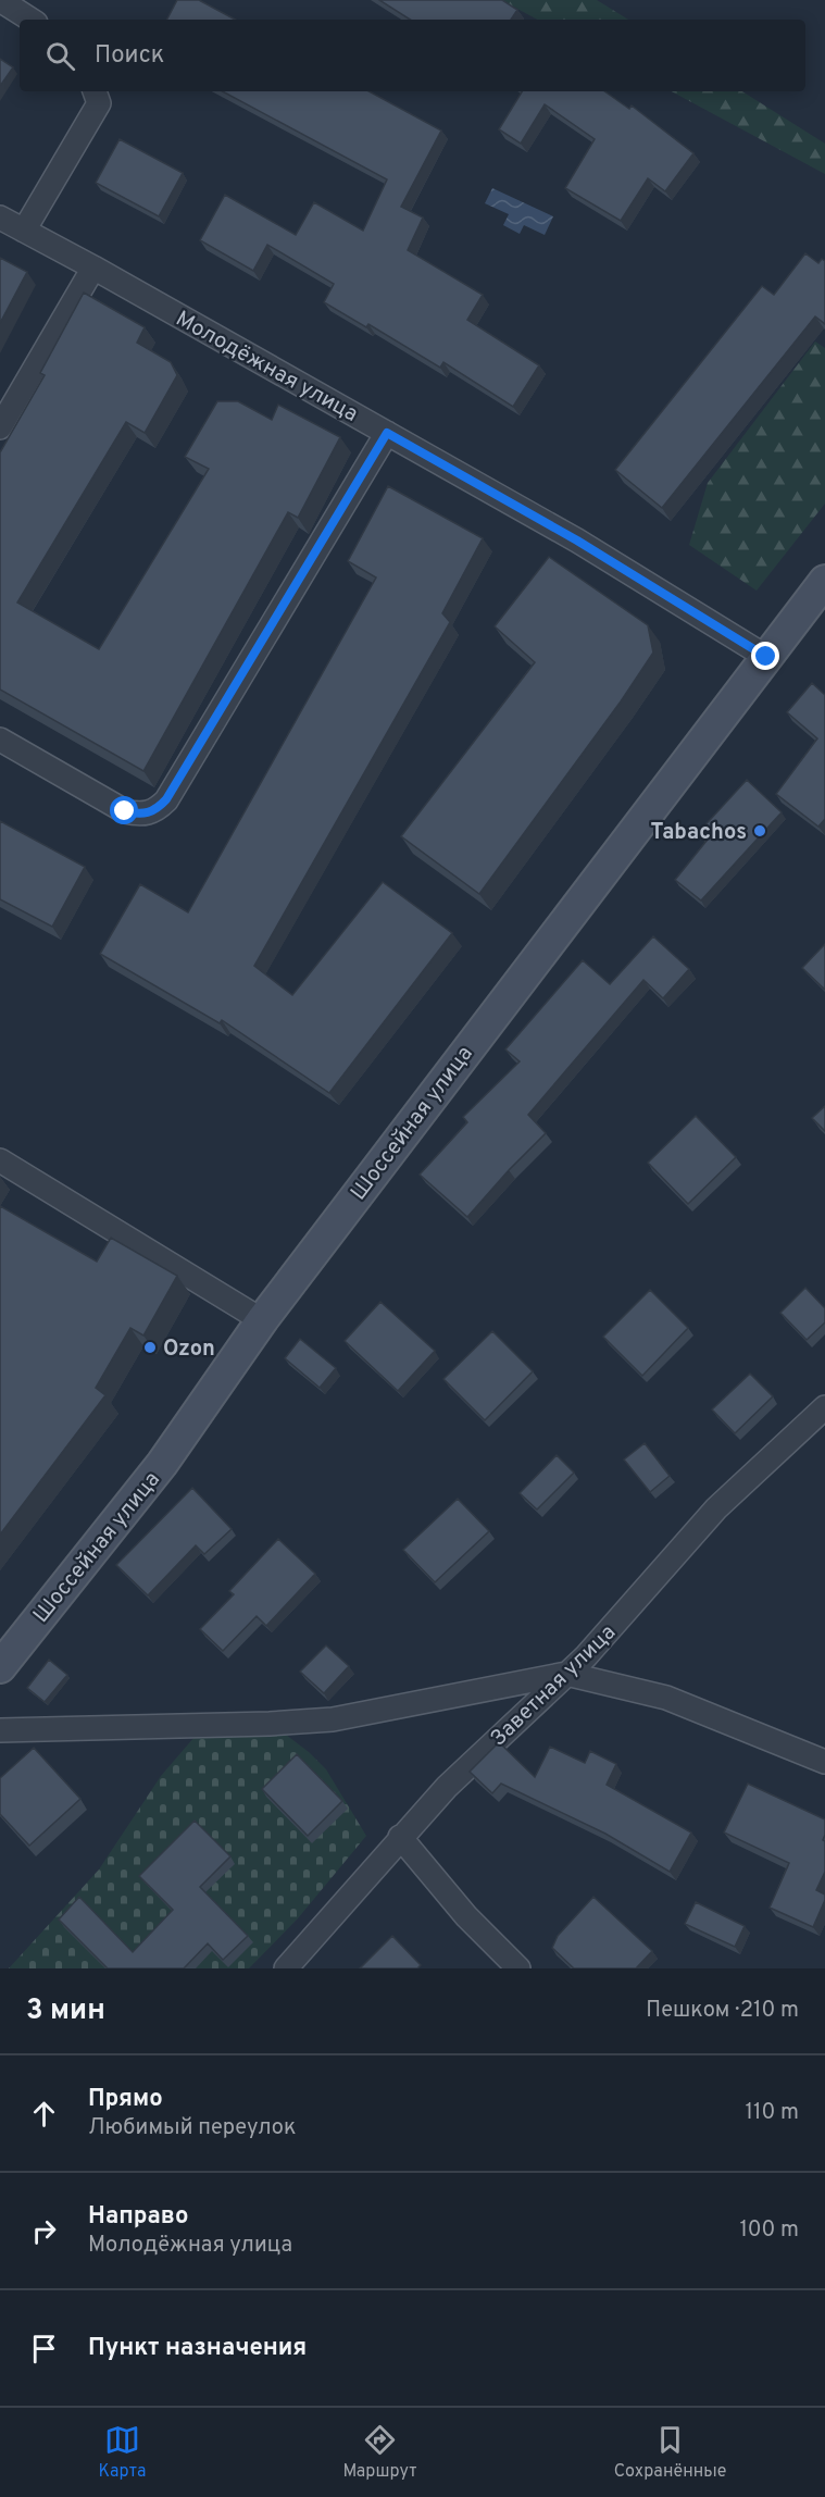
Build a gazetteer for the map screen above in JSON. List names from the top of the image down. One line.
{"streets":{"street":["Молодёжная улица","Шоссейная улица","Заветная улица"]},"crossings":[["Молодёжная улица","Шоссейная улица"]],"places":["Tabachos","Ozon"],"page":{"search":"Поиск","heading":["3 мин","Пешком · 210 m"],"list":[["Прямо","Любимый переулок","110 m"],["Направо","Молодёжная улица","100 m"],"Пункт назначения"],"nav":["Карта","Маршрут","Сохранённые"]}}
